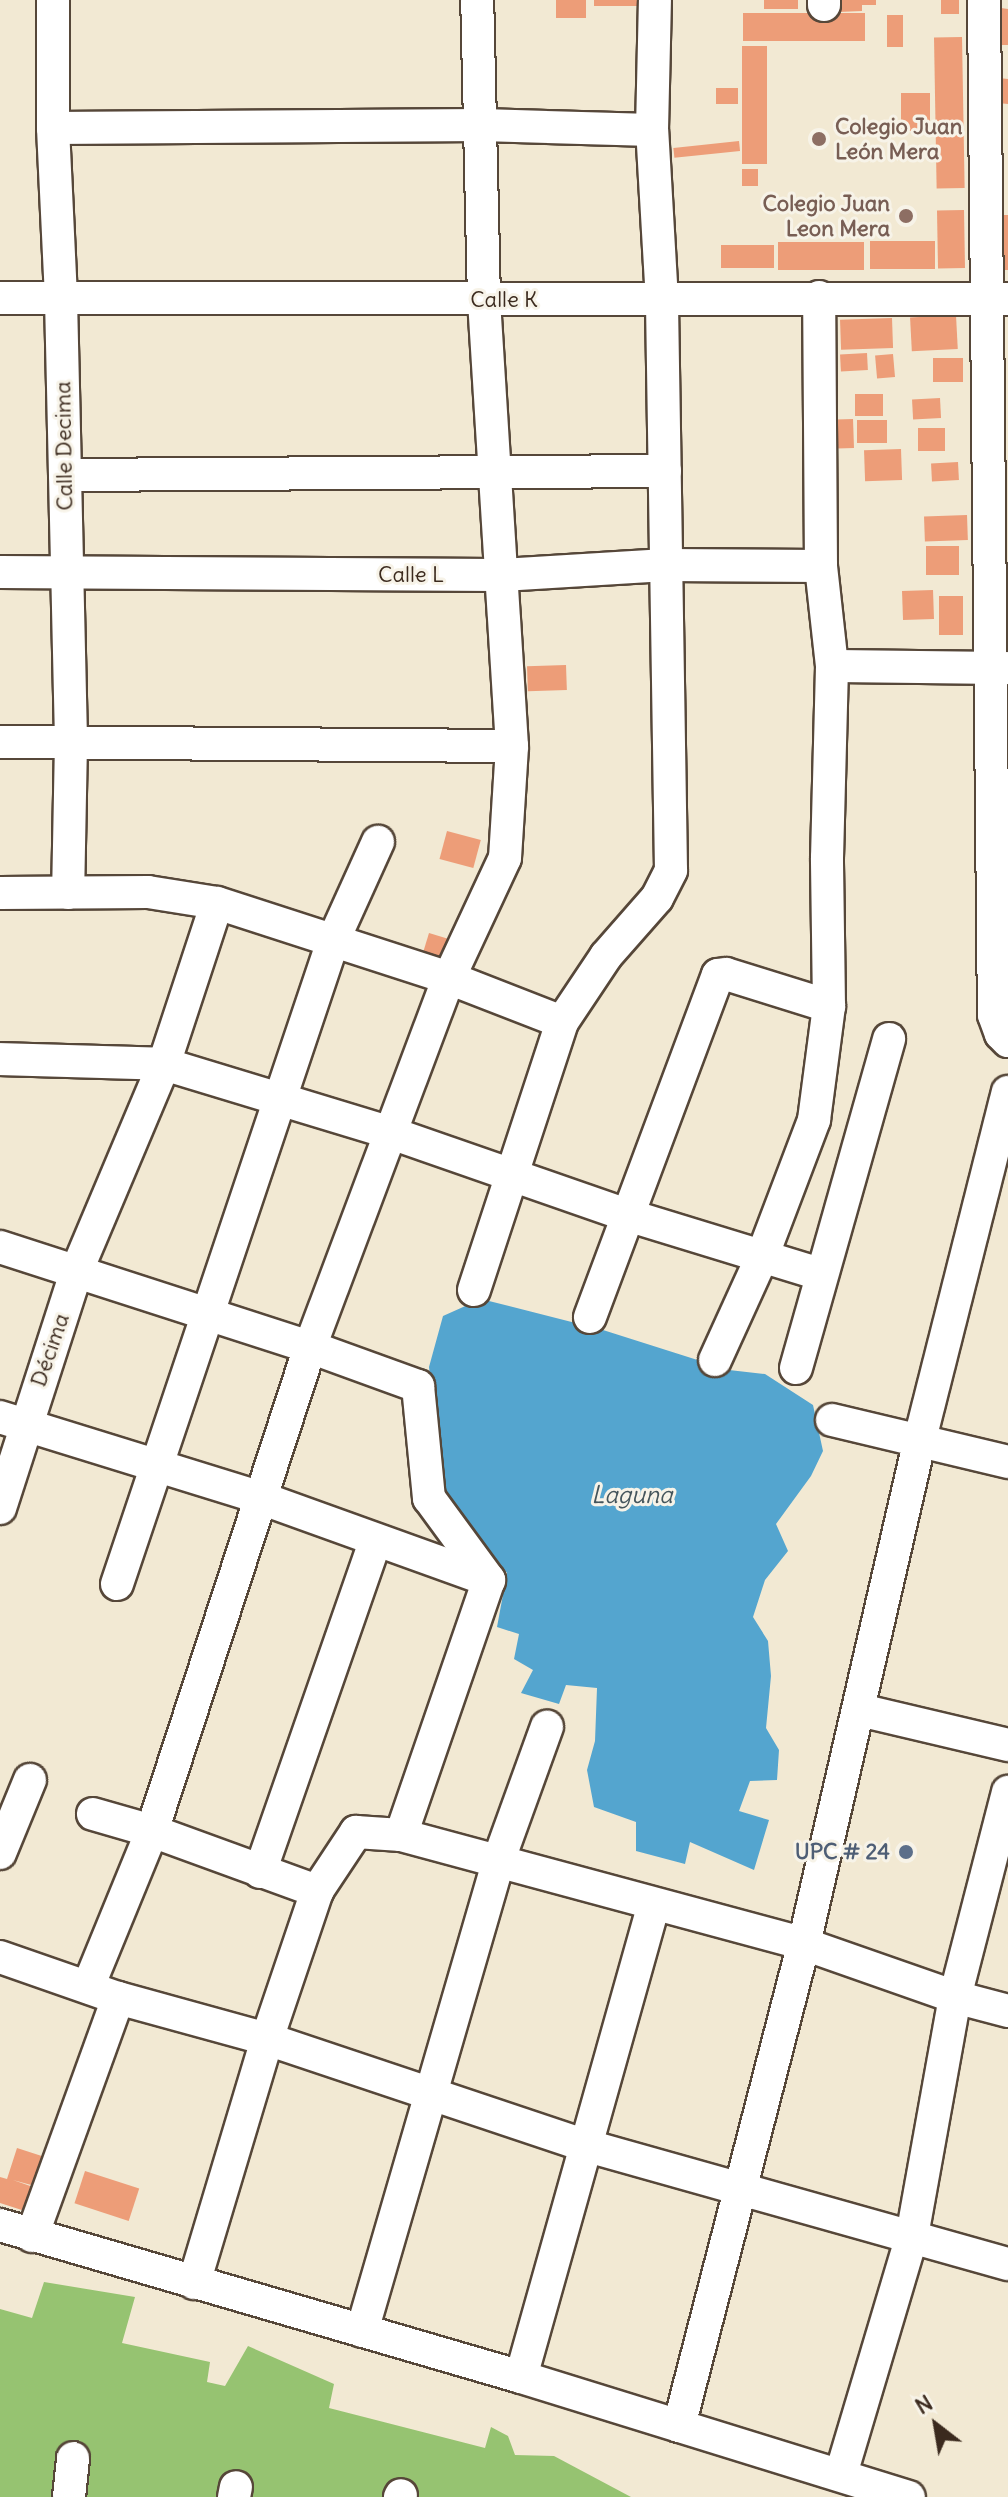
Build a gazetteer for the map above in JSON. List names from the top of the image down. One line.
{"streets":{"street":["Calle K","Calle Decima","Calle L","Décima"]},"crossings":[["Calle K","Calle Decima"],["Calle Decima","Calle L"]],"water":["Laguna"],"places":["Colegio Juan León Mera","Colegio Juan Leon Mera","UPC # 24"],"north":"top left"}
